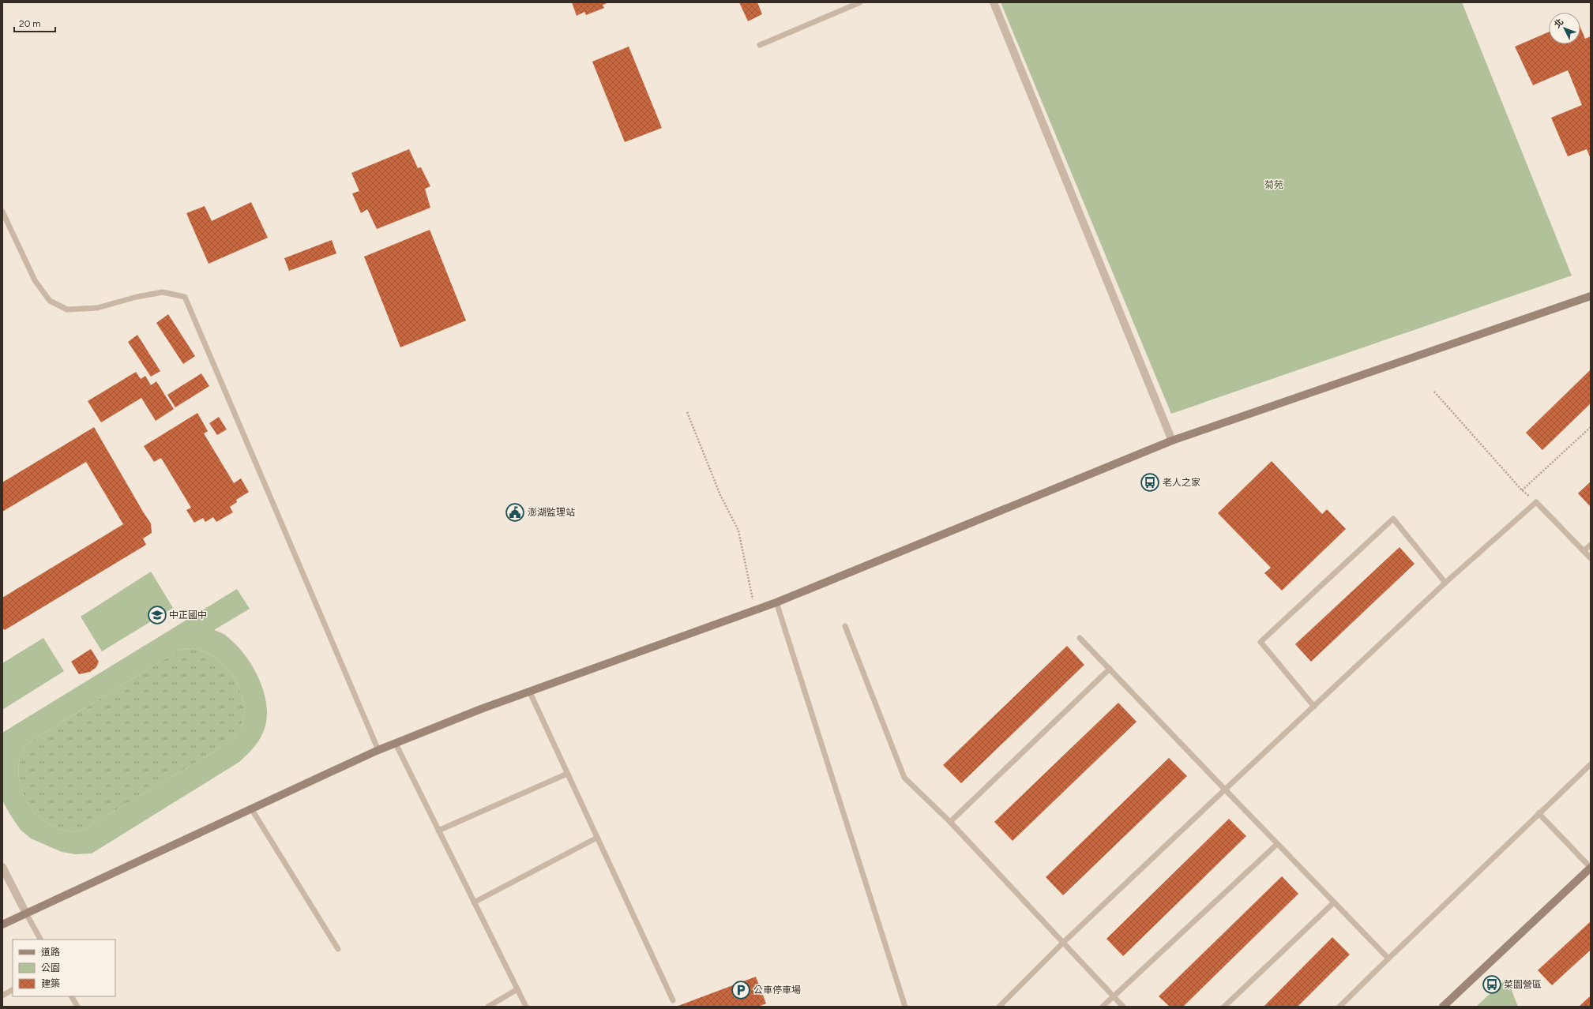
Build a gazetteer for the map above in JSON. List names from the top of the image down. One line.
{"parks":["菊苑"],"places":{"bus stop":["老人之家","菜園營區"],"public building":["澎湖監理站"],"school or university":["中正國中"],"parking":["公車停車場"]},"legend":["道路","公園","建築"],"scale_bar":"20 m","north":"top left"}
